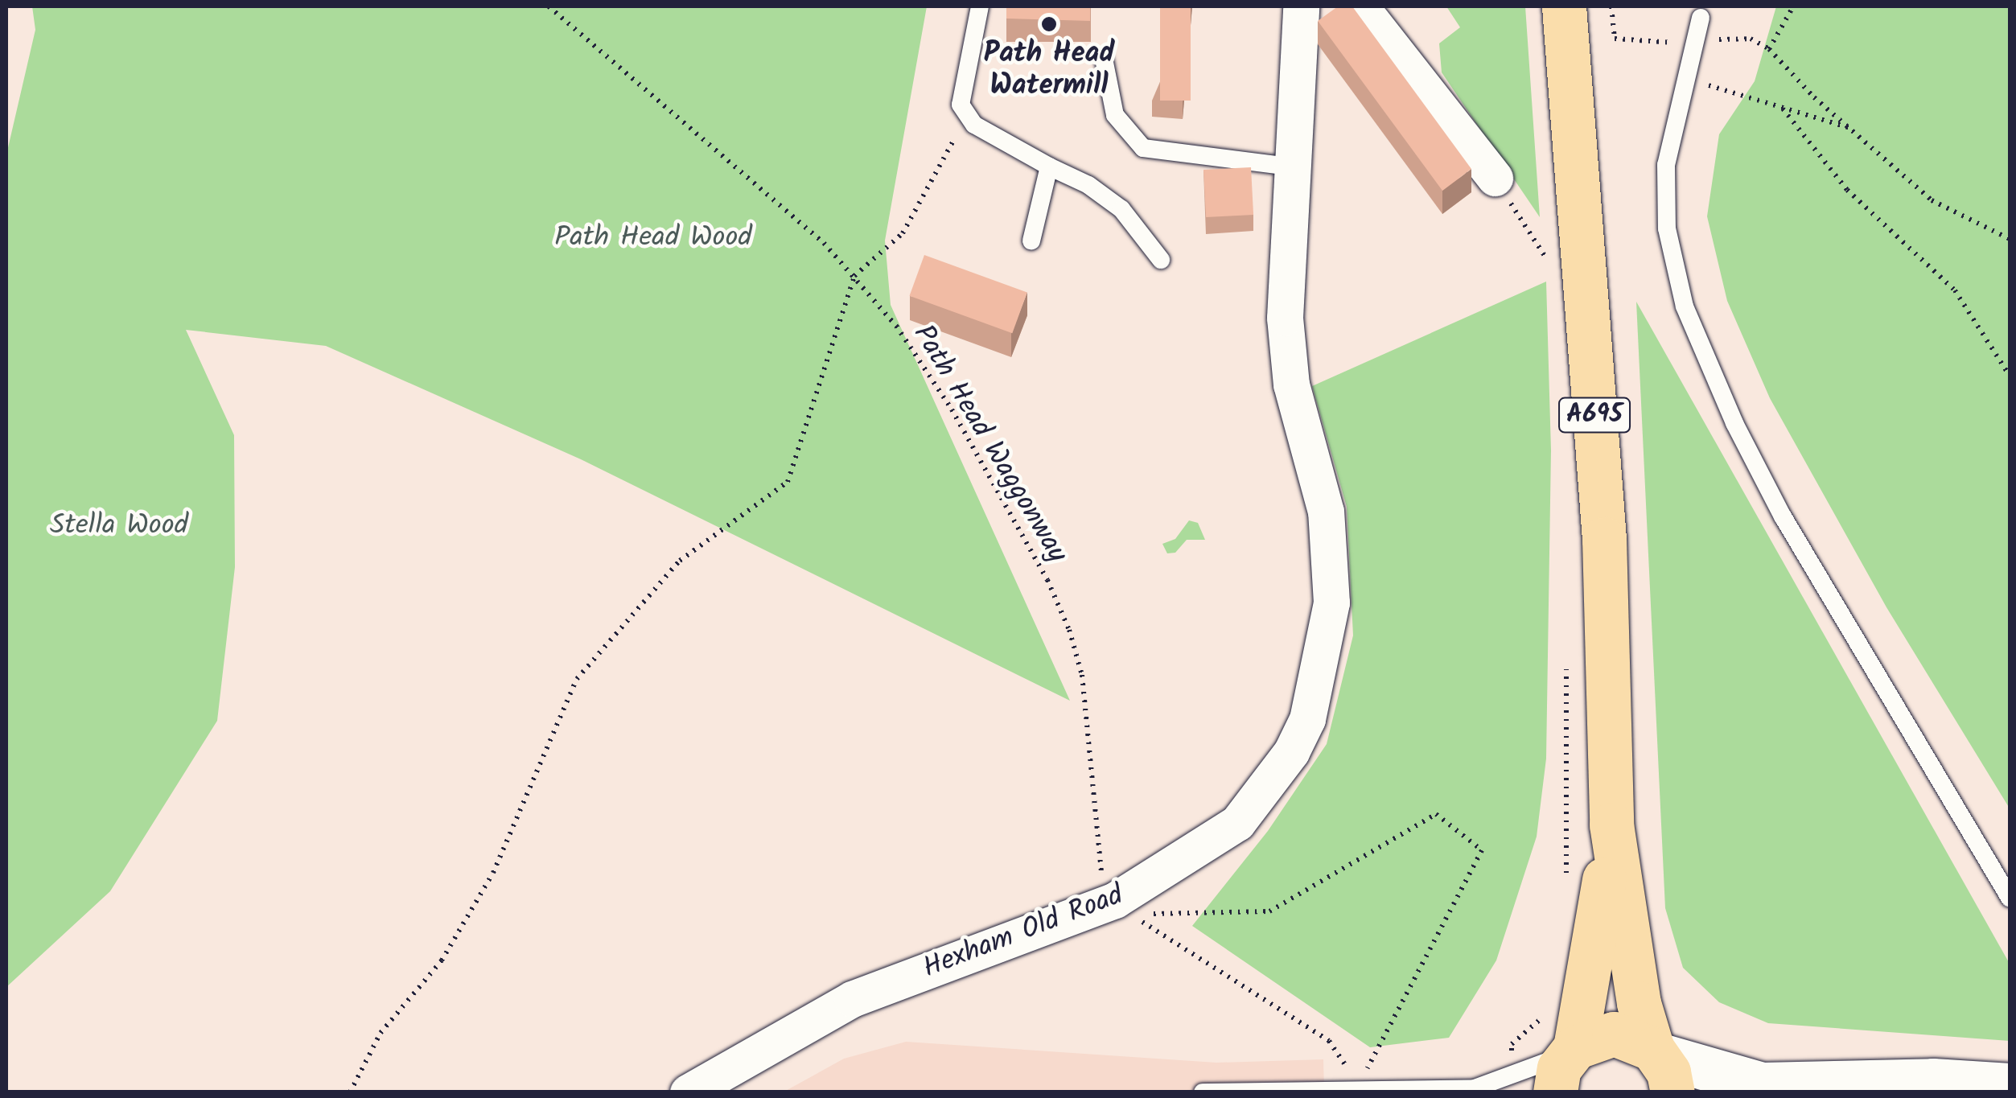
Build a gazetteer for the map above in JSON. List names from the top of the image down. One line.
{"streets":{"main road":["A695"],"street":["Hexham Old Road"],"path":["Path Head Waggonway"]},"crossings":[["Path Head Waggonway","Hexham Old Road"]],"parks":["Path Head Wood","Stella Wood"],"places":["Path Head Watermill"]}
